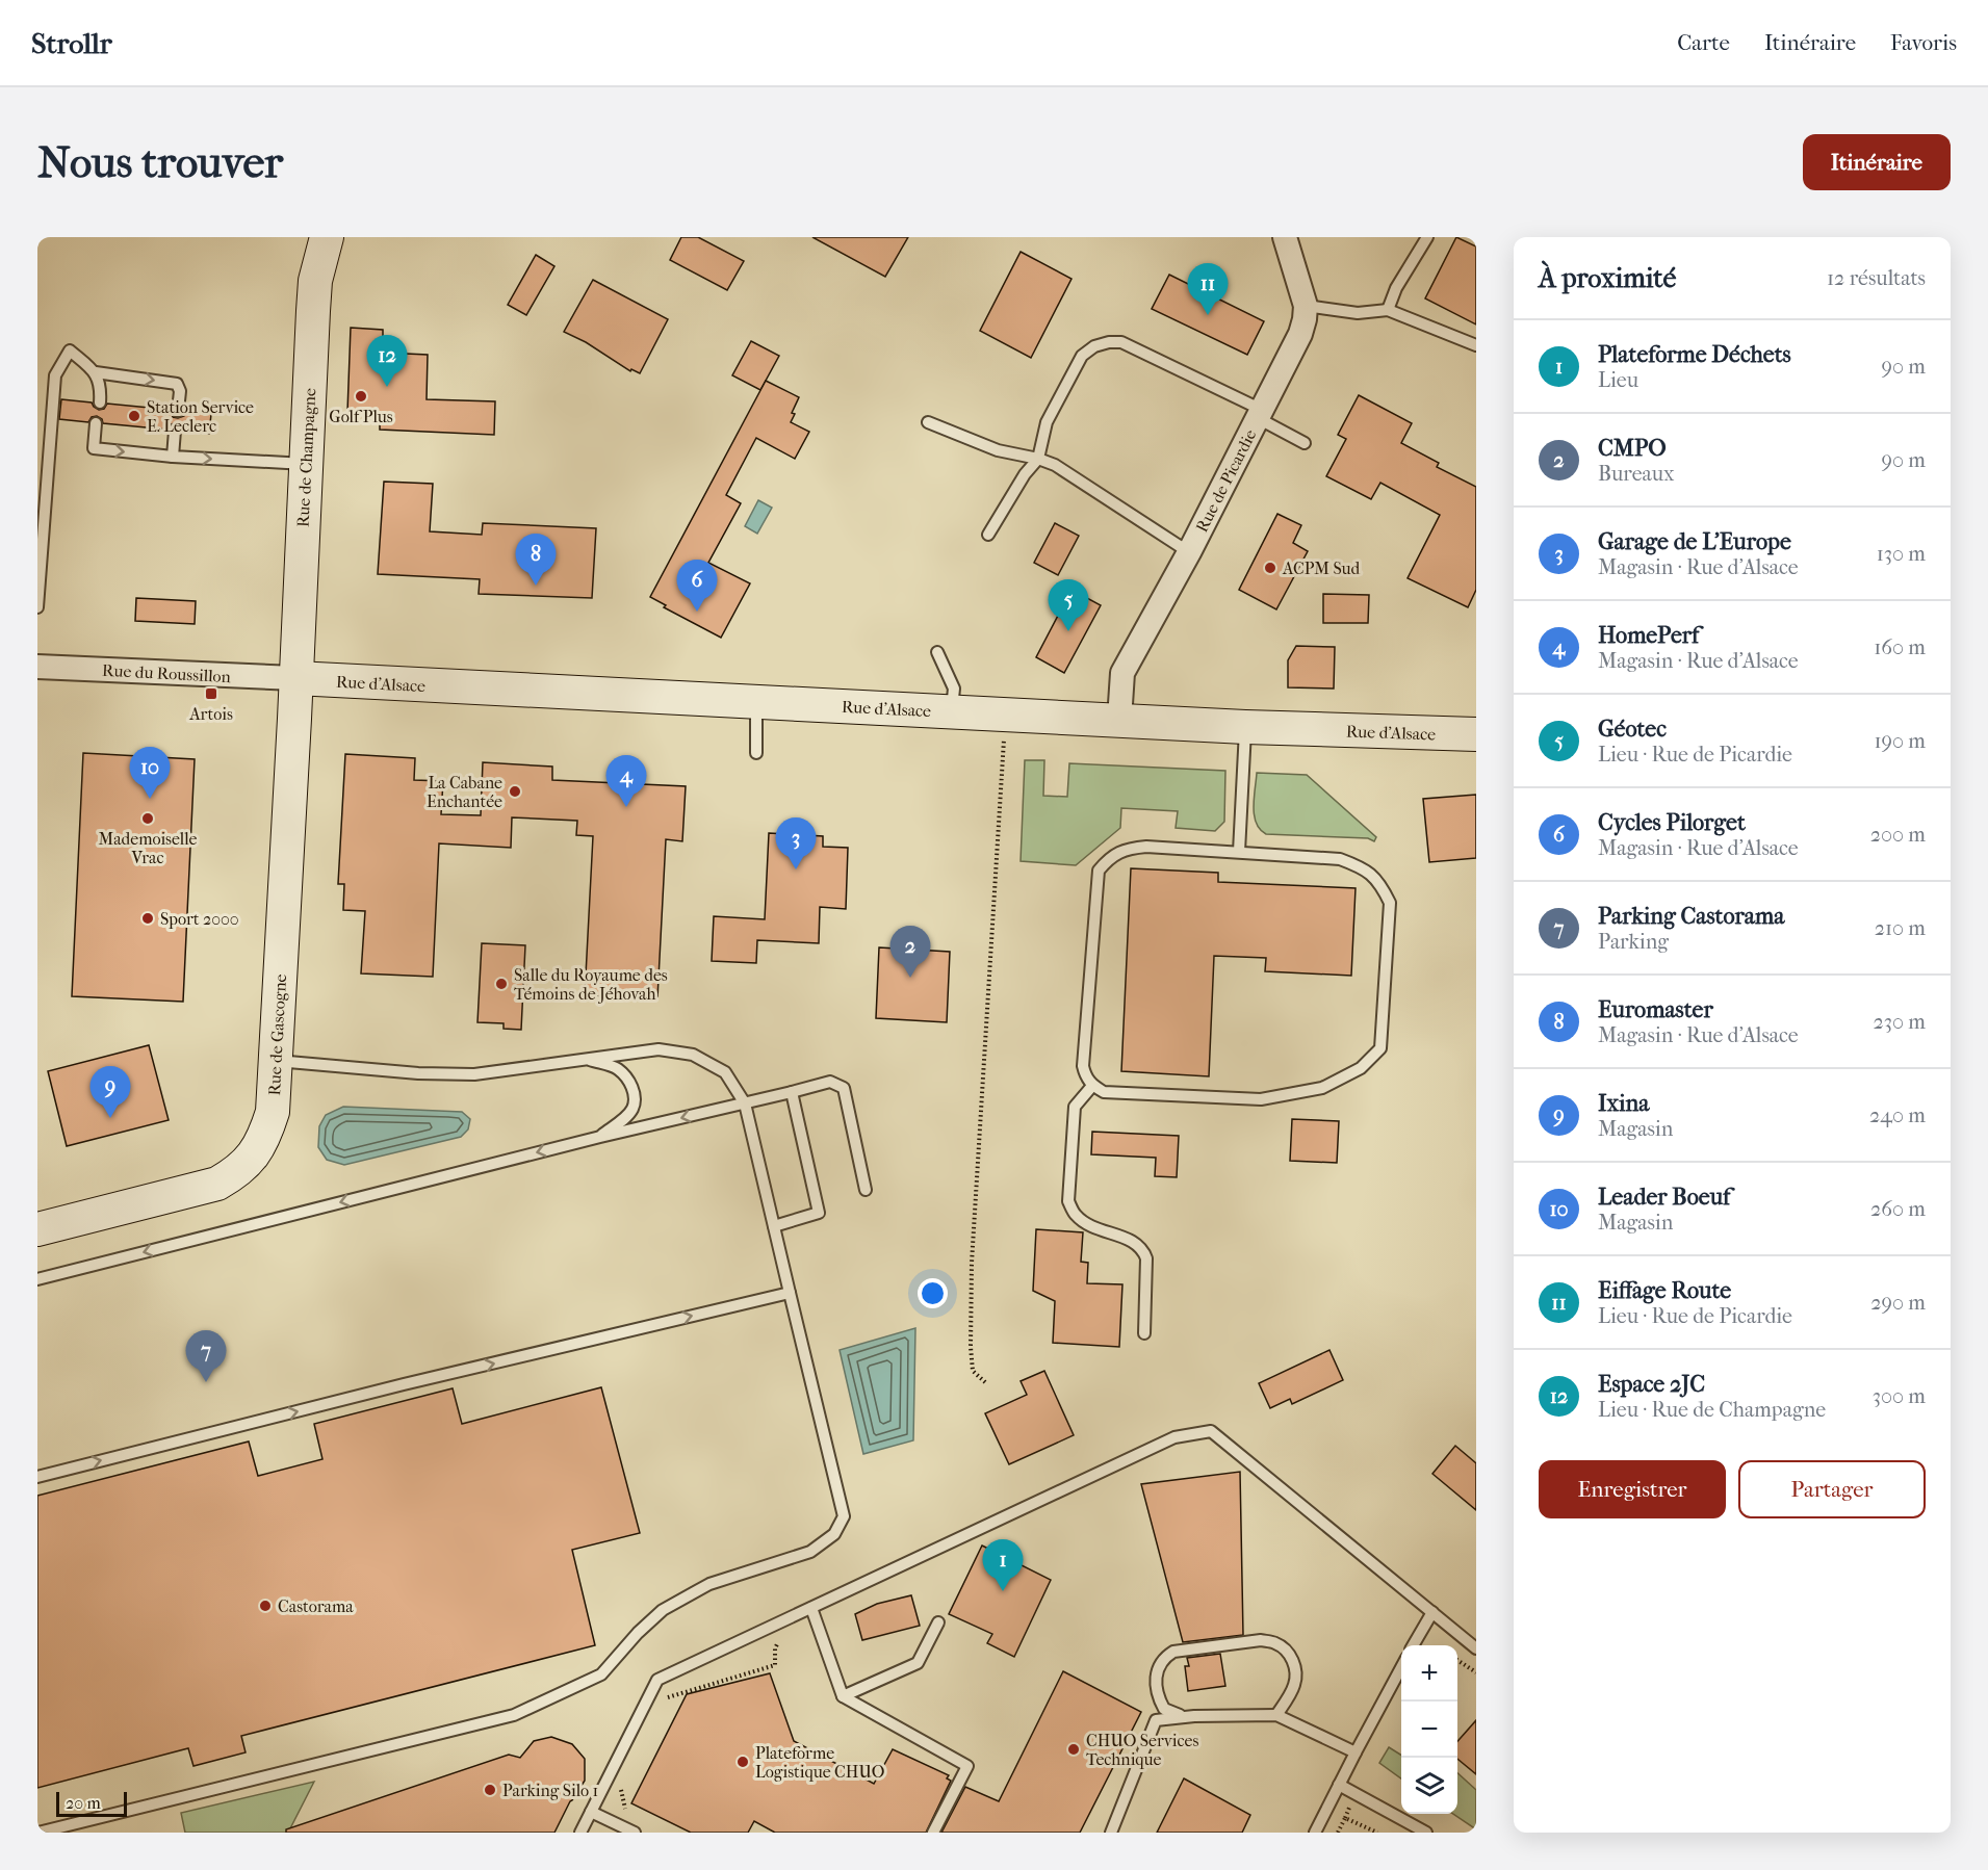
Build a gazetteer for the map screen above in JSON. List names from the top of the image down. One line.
{"streets":{"street":["Rue de Champagne","Rue de Picardie","Rue du Roussillon","Rue d'Alsace","Rue de Gascogne"]},"crossings":[["Rue de Champagne","Rue du Roussillon"],["Rue de Champagne","Rue d'Alsace"],["Rue de Champagne","Rue de Gascogne"],["Rue de Picardie","Rue d'Alsace"],["Rue du Roussillon","Rue d'Alsace"],["Rue du Roussillon","Rue de Gascogne"],["Rue d'Alsace","Rue de Gascogne"]],"places":{"other":["Golf Plus","Station Service E. Leclerc","ACPM Sud","La Cabane Enchantée","Mademoiselle Vrac","Sport 2000","Salle du Royaume des Témoins de Jéhovah","Castorama","CHUO Services Technique","Plateforme Logistique CHUO","Parking Silo 1"],"transit":["Artois"]},"scale_bar":"20 m","page":{"header":"Strollr","nav":["Carte","Itinéraire","Favoris"],"buttons":["Itinéraire",["Enregistrer","Partager"]],"title":"Nous trouver","heading":["À proximité","12 résultats"],"pins":["11","12","8","6","5","10","4","3","2","9","7","1"],"list":[{"mark":"1","name":"Plateforme Déchets","note":"Lieu","value":"90 m"},{"mark":"2","name":"CMPO","note":"Bureaux","value":"90 m"},{"mark":"3","name":"Garage de L'Europe","note":"Magasin · Rue d'Alsace","value":"130 m"},{"mark":"4","name":"HomePerf","note":"Magasin · Rue d'Alsace","value":"160 m"},{"mark":"5","name":"Géotec","note":"Lieu · Rue de Picardie","value":"190 m"},{"mark":"6","name":"Cycles Pilorget","note":"Magasin · Rue d'Alsace","value":"200 m"},{"mark":"7","name":"Parking Castorama","note":"Parking","value":"210 m"},{"mark":"8","name":"Euromaster","note":"Magasin · Rue d'Alsace","value":"230 m"},{"mark":"9","name":"Ixina","note":"Magasin","value":"240 m"},{"mark":"10","name":"Leader Boeuf","note":"Magasin","value":"260 m"},{"mark":"11","name":"Eiffage Route","note":"Lieu · Rue de Picardie","value":"290 m"},{"mark":"12","name":"Espace 2JC","note":"Lieu · Rue de Champagne","value":"300 m"}],"map_buttons":["+","−"],"scale":"20 m"}}
